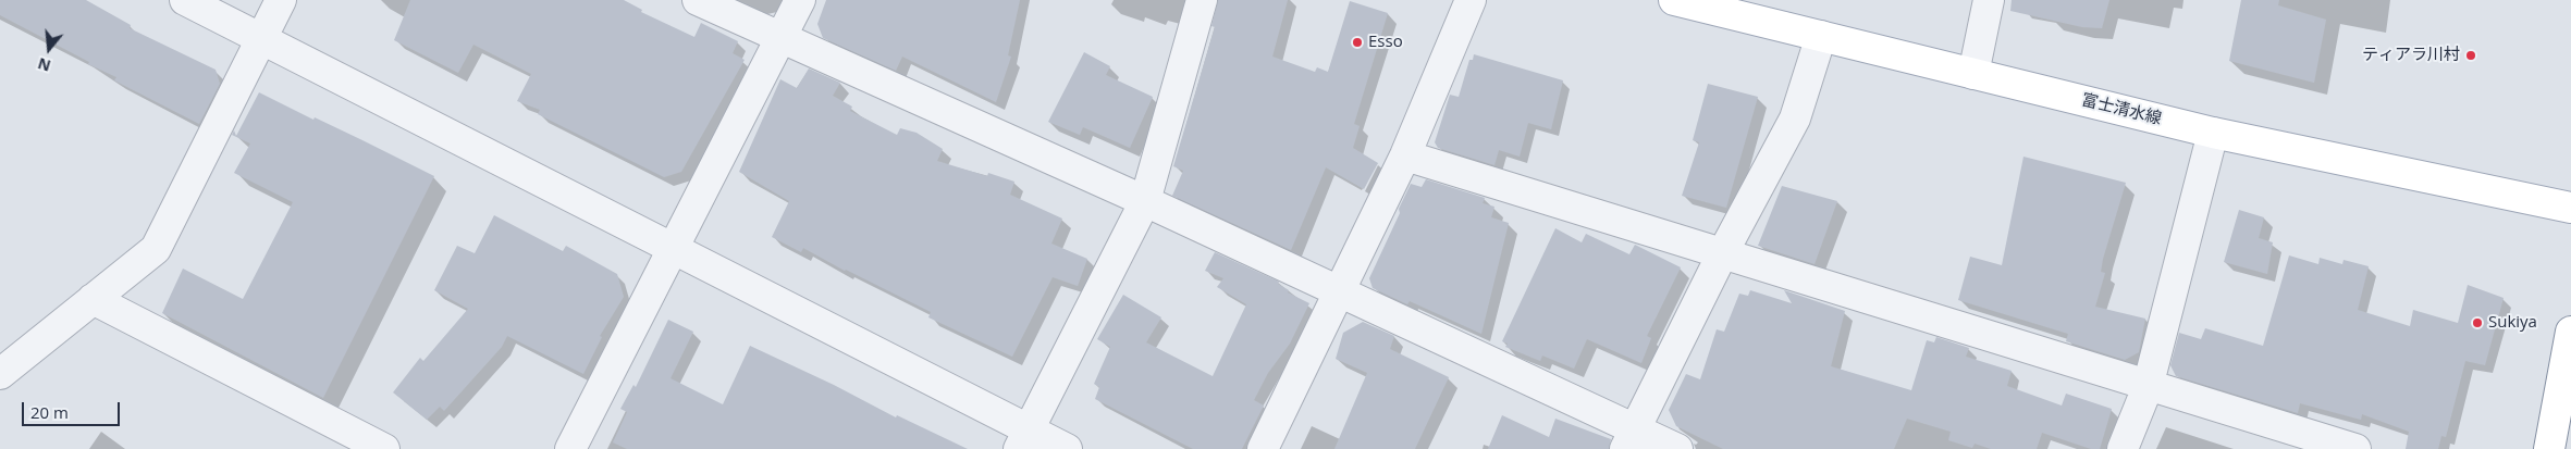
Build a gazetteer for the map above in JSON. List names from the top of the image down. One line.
{"streets":{"main road":["富士清水線"]},"places":["Esso","ティアラ川村","Sukiya"],"scale_bar":"20 m","north":"bottom"}
